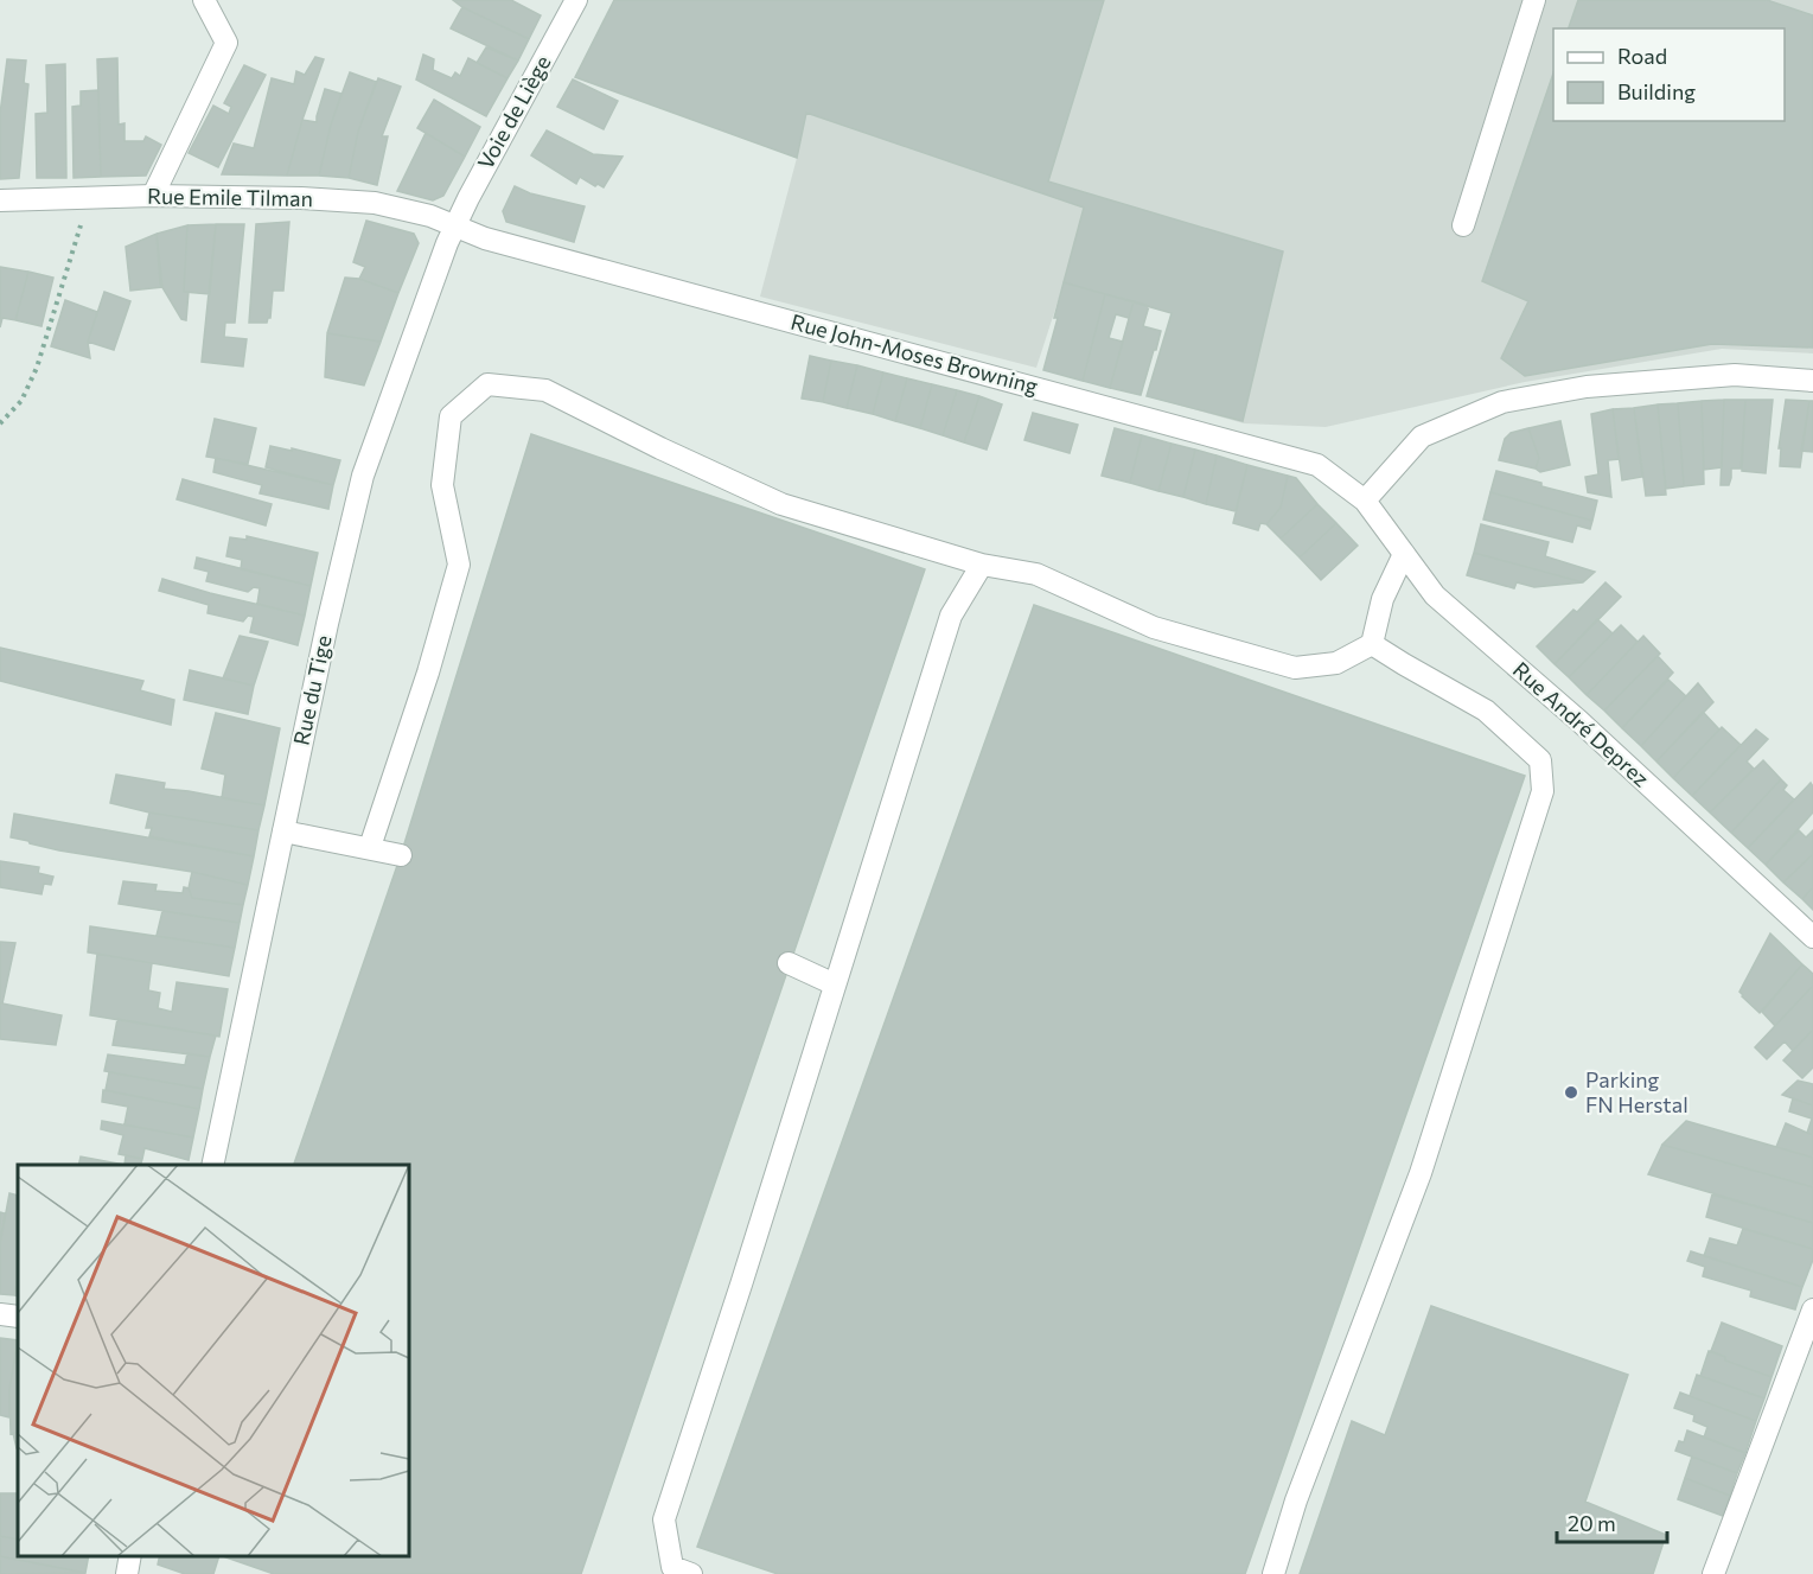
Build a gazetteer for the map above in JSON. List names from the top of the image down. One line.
{"streets":{"street":["Voie de Liège","Rue Emile Tilman","Rue John-Moses Browning","Rue du Tige","Rue André Deprez"]},"crossings":[["Voie de Liège","Rue Emile Tilman"],["Voie de Liège","Rue John-Moses Browning"],["Voie de Liège","Rue du Tige"],["Rue Emile Tilman","Rue John-Moses Browning"],["Rue Emile Tilman","Rue du Tige"],["Rue John-Moses Browning","Rue du Tige"],["Rue John-Moses Browning","Rue André Deprez"]],"places":["Parking FN Herstal"],"legend":["Road","Building"],"scale_bar":"20 m"}
